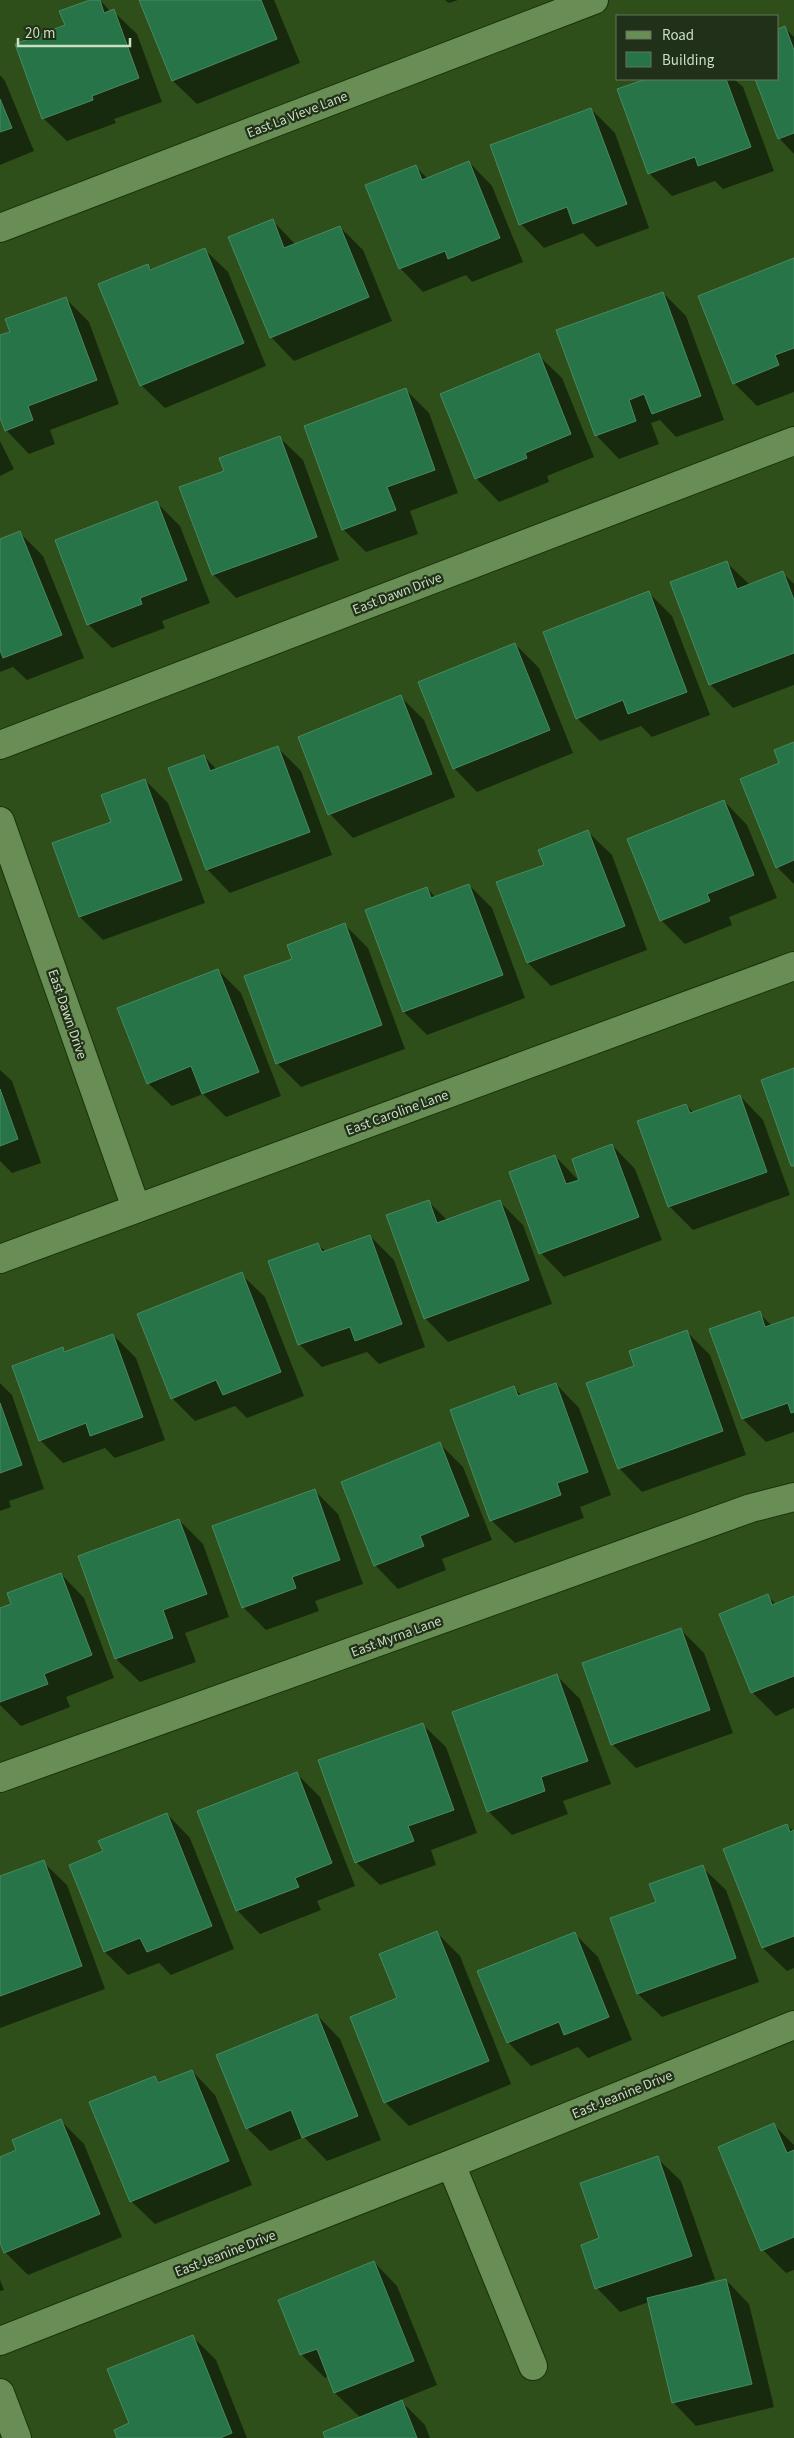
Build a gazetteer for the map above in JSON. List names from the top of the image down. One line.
{"streets":{"street":["East La Vieve Lane","East Dawn Drive","East Caroline Lane","East Myrna Lane","East Jeanine Drive"]},"crossings":[["East Dawn Drive","East Caroline Lane"]],"legend":["Road","Building"],"scale_bar":"20 m"}
